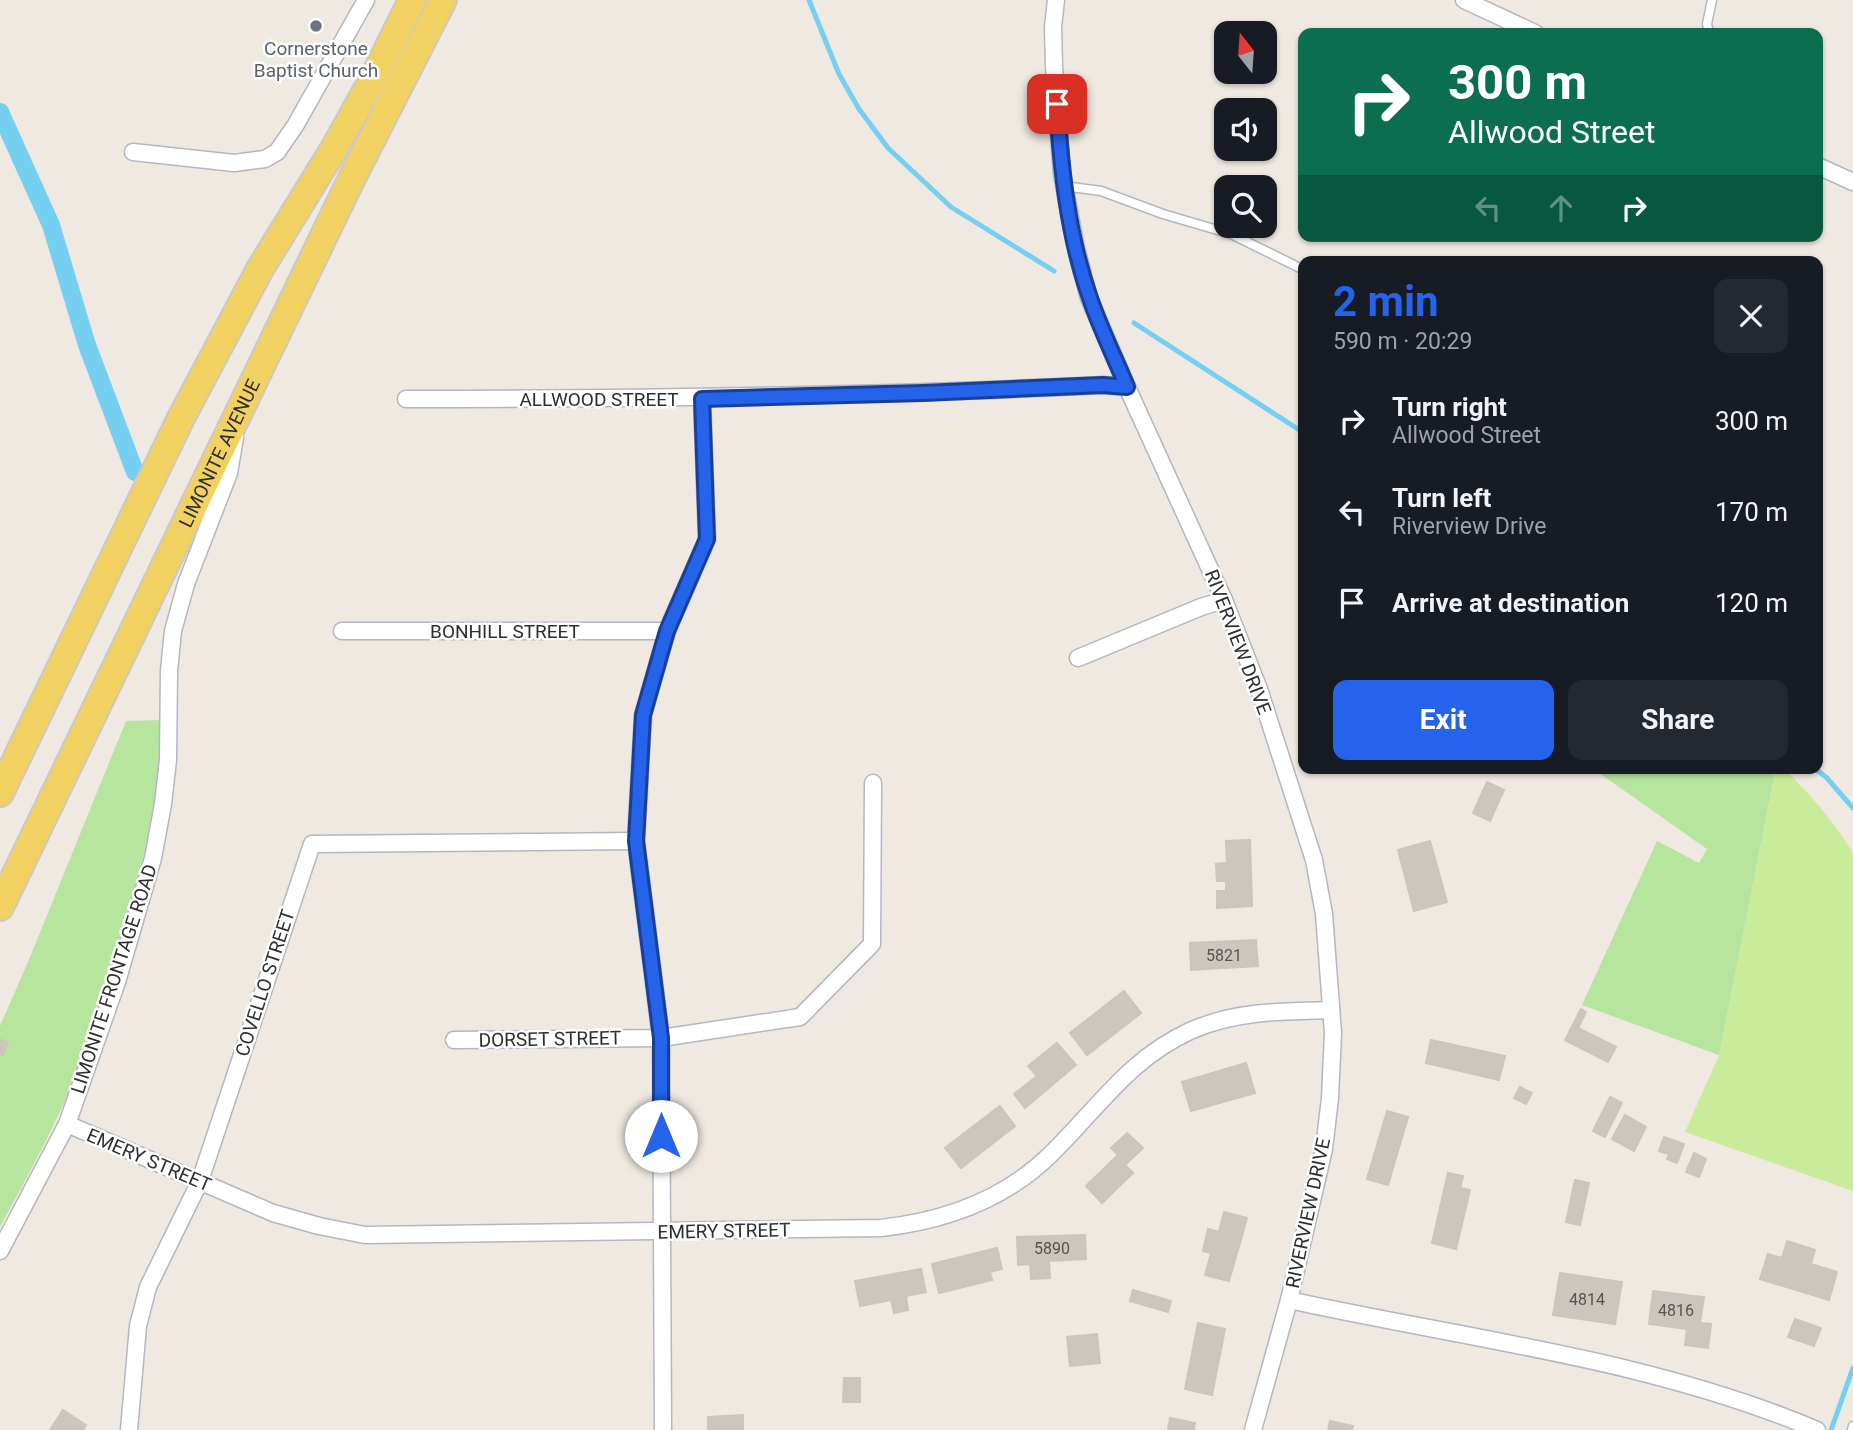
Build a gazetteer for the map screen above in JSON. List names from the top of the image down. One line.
{"streets":{"main road":["LIMONITE AVENUE"],"street":["ALLWOOD STREET","BONHILL STREET","RIVERVIEW DRIVE","LIMONITE FRONTAGE ROAD","COVELLO STREET","DORSET STREET","EMERY STREET"]},"crossings":[["ALLWOOD STREET","RIVERVIEW DRIVE"],["LIMONITE AVENUE","LIMONITE FRONTAGE ROAD"],["RIVERVIEW DRIVE","EMERY STREET"],["LIMONITE FRONTAGE ROAD","EMERY STREET"],["COVELLO STREET","EMERY STREET"]],"places":["Cornerstone Baptist Church"],"house_numbers":["5821","5890","4814","4816"],"north":"top","page":{"turn":["300 m","Allwood Street"],"heading":["2 min","590 m · 20:29"],"list":[{"name":"Turn right","note":"Allwood Street","value":"300 m"},{"name":"Turn left","note":"Riverview Drive","value":"170 m"},{"name":"Arrive at destination","value":"120 m"}],"buttons":["Exit","Share"]}}
